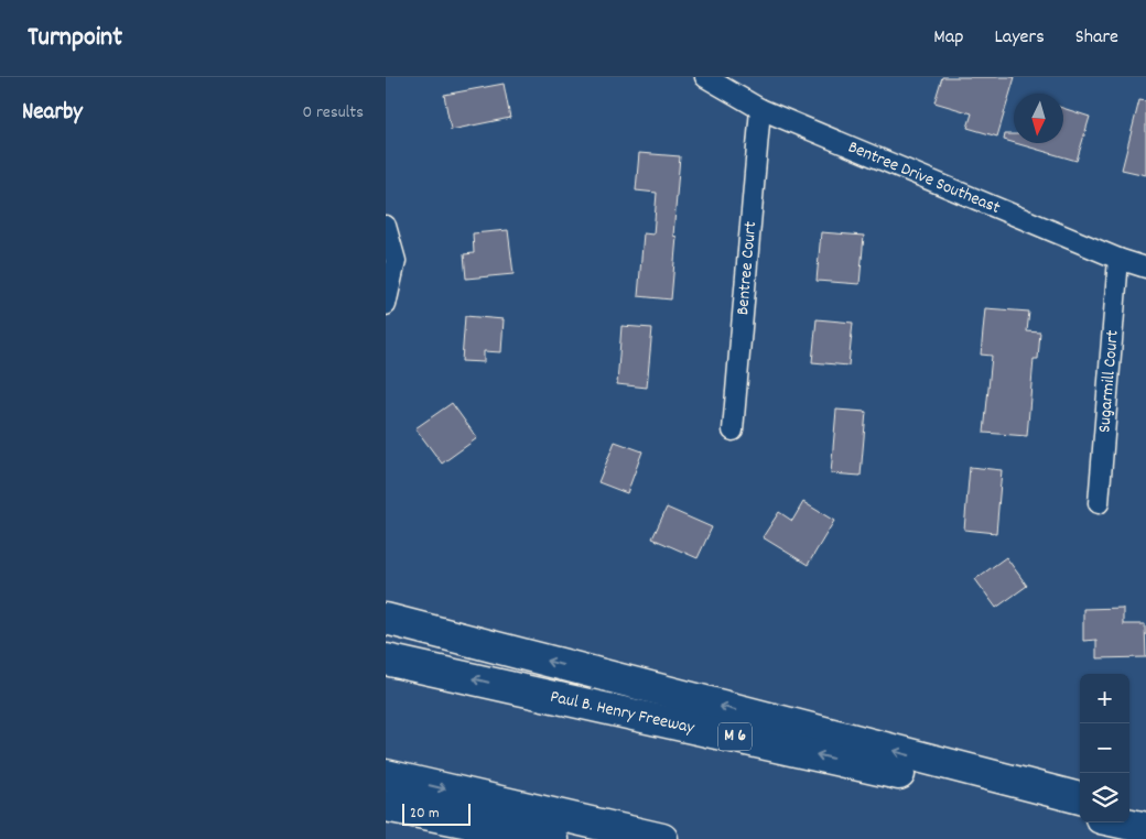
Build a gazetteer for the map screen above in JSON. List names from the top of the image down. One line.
{"streets":{"highway":["Paul B. Henry Freeway","M 6"],"street":["Bentree Drive Southeast","Bentree Court","Sugarmill Court"]},"crossings":[["Bentree Drive Southeast","Bentree Court"],["Bentree Drive Southeast","Sugarmill Court"]],"scale_bar":"20 m","north":"bottom","page":{"header":"Turnpoint","nav":["Map","Layers","Share"],"heading":["Nearby","0 results"],"map_buttons":["+","−"],"scale":"20 m"}}
